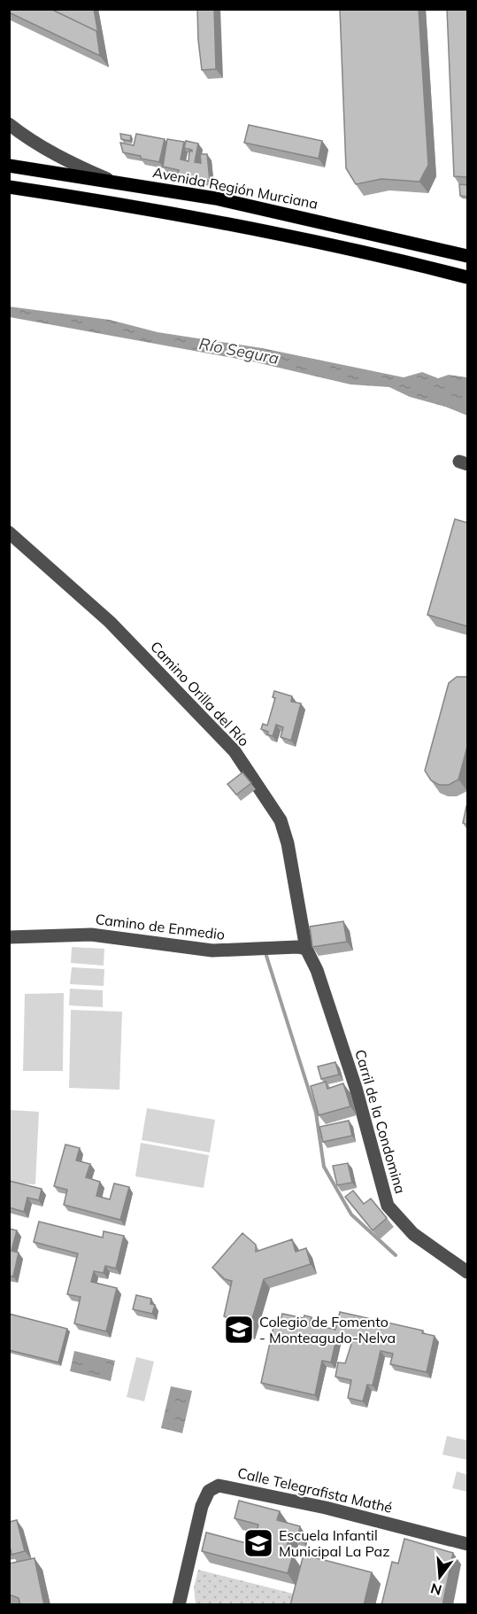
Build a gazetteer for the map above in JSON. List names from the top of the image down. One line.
{"streets":{"main road":["Avenida Región Murciana"],"street":["Camino Orilla del Río","Camino de Enmedio","Carril de la Condomina","Calle Telegrafista Mathé"]},"crossings":[["Camino Orilla del Río","Camino de Enmedio"],["Camino Orilla del Río","Carril de la Condomina"],["Camino de Enmedio","Carril de la Condomina"]],"water":["Río Segura"],"places":{"school or university":["Colegio de Fomento - Monteagudo-Nelva","Escuela Infantil Municipal La Paz"]},"north":"bottom"}
